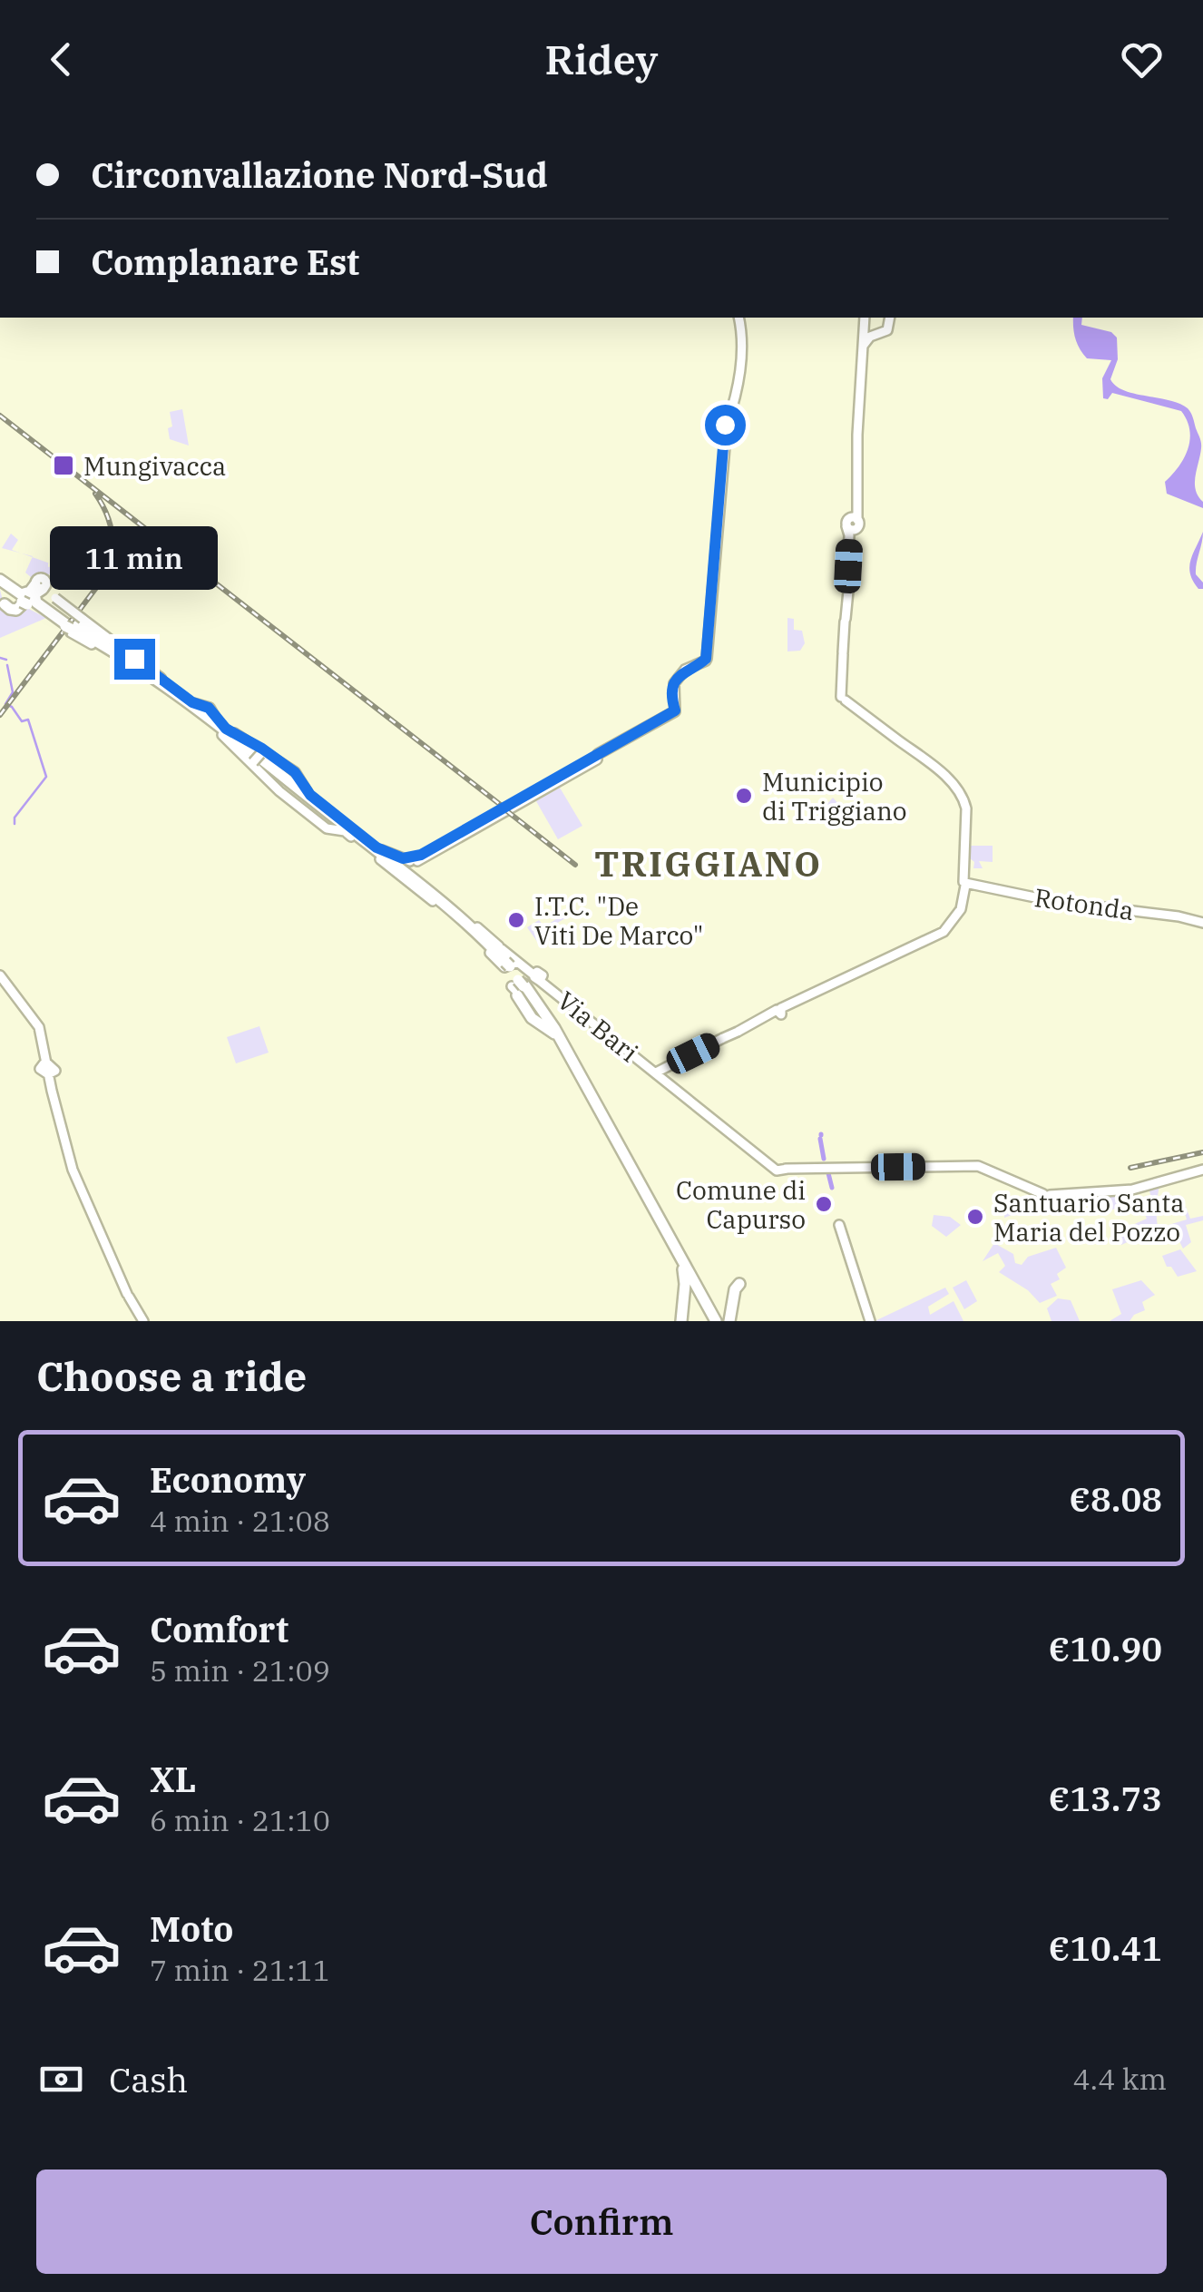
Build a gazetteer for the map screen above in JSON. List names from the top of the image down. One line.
{"streets":{"main road":["Rotonda","Via Bari"]},"districts":["TRIGGIANO"],"places":{"transit":["Mungivacca"],"other":["Municipio di Triggiano","I.T.C. \"De Viti De Marco\"","Comune di Capurso","Santuario Santa Maria del Pozzo"]},"page":{"header":"Ridey","banner":["Circonvallazione Nord-Sud","Complanare Est"],"bubble":"11 min","heading":"Choose a ride","list":[{"name":"Economy","note":"4 min · 21:08","value":"€8.08"},{"name":"Comfort","note":"5 min · 21:09","value":"€10.90"},{"name":"XL","note":"6 min · 21:10","value":"€13.73"},{"name":"Moto","note":"7 min · 21:11","value":"€10.41"}],"pay":["Cash","4.4 km"],"buttons":"Confirm"}}
